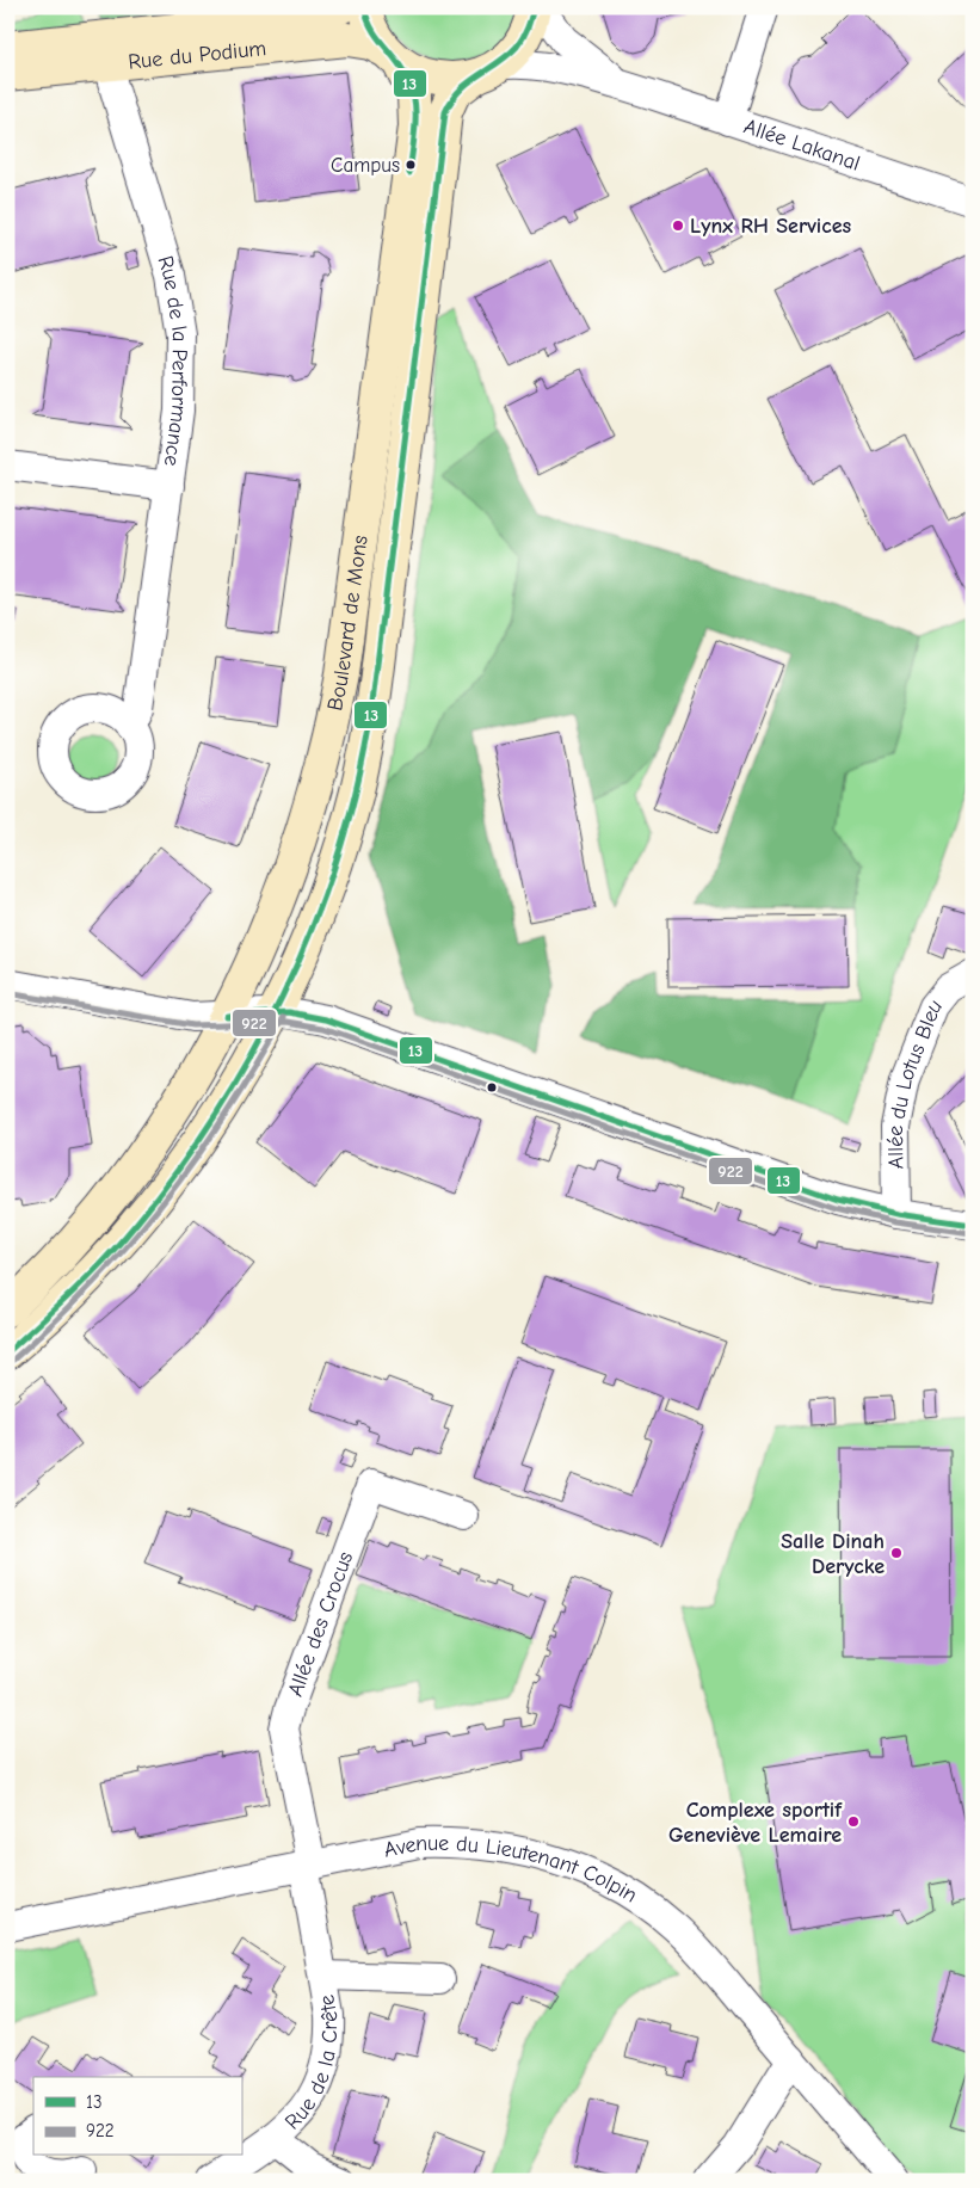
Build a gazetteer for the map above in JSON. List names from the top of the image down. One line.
{"streets":{"main road":["Rue du Podium","Boulevard de Mons"],"street":["Allée Lakanal","Rue de la Performance","Allée du Lotus Bleu","Allée des Crocus","Avenue du Lieutenant Colpin","Rue de la Crête"]},"crossings":[["Rue du Podium","Allée Lakanal"],["Rue du Podium","Rue de la Performance"],["Rue du Podium","Boulevard de Mons"],["Allée Lakanal","Boulevard de Mons"],["Allée des Crocus","Avenue du Lieutenant Colpin"],["Allée des Crocus","Rue de la Crête"],["Avenue du Lieutenant Colpin","Rue de la Crête"]],"places":["Campus","Lynx RH Services","Salle Dinah Derycke","Complexe sportif Geneviève Lemaire"],"lines":["transit line 13","transit line 922"],"legend":["13","922"]}
